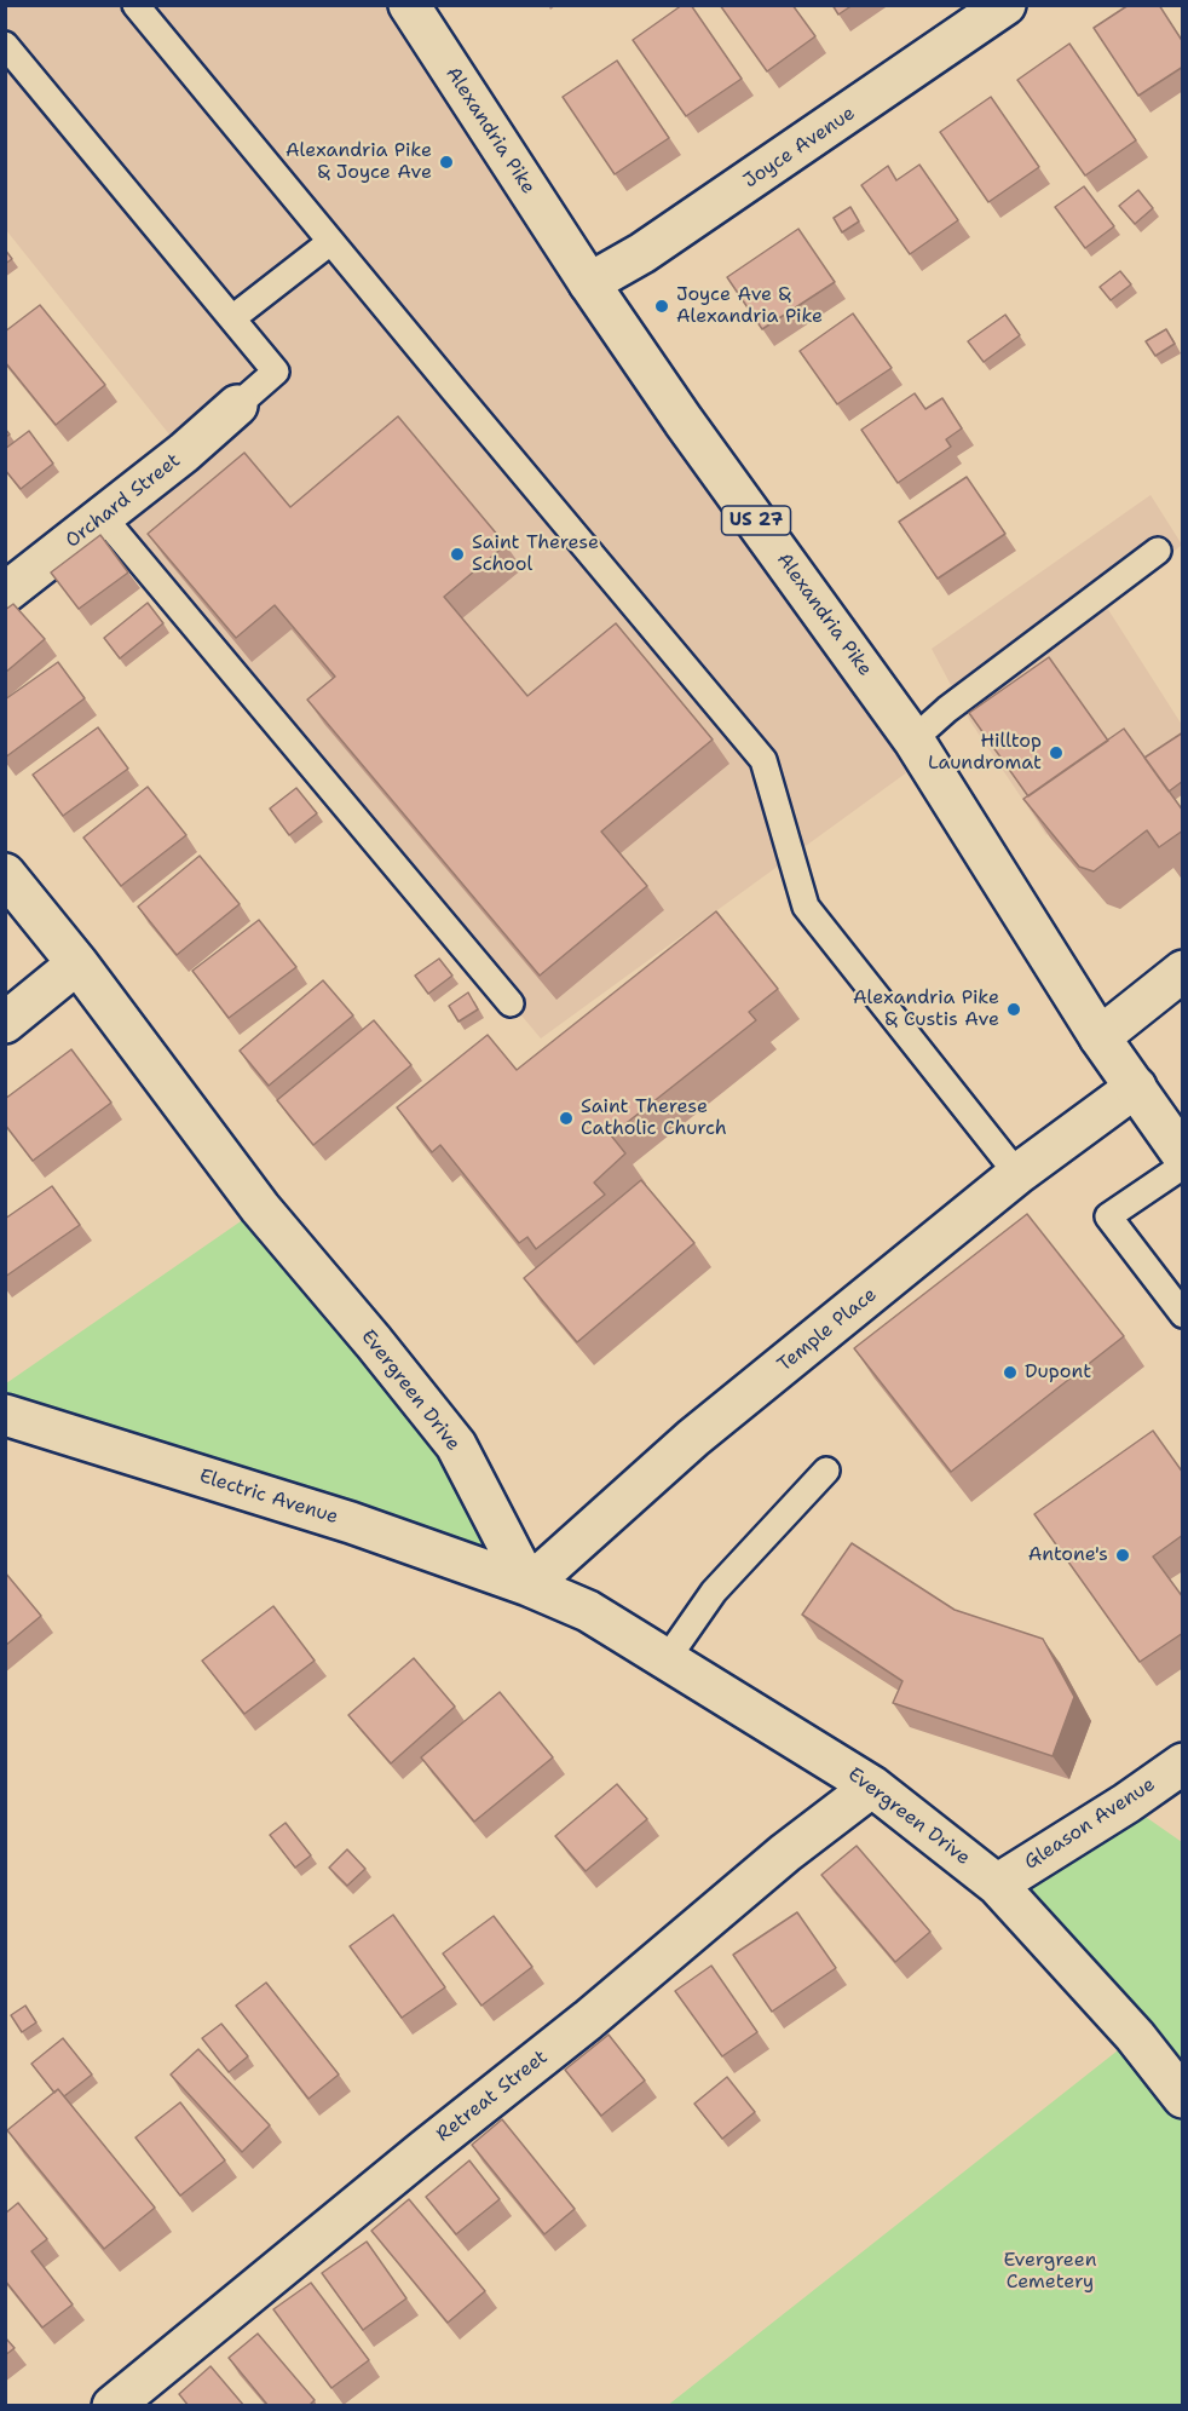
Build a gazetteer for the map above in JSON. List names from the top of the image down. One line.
{"streets":{"street":["Alexandria Pike","Joyce Avenue","Orchard Street","US 27","Temple Place","Evergreen Drive","Electric Avenue","Gleason Avenue","Retreat Street"]},"crossings":[["Alexandria Pike","Joyce Avenue"],["Alexandria Pike","Temple Place"],["Temple Place","Evergreen Drive"],["Temple Place","Electric Avenue"],["Evergreen Drive","Electric Avenue"],["Evergreen Drive","Gleason Avenue"],["Evergreen Drive","Retreat Street"]],"parks":["Evergreen Cemetery"],"places":["Alexandria Pike & Joyce Ave","Joyce Ave & Alexandria Pike","Saint Therese School","Hilltop Laundromat","Alexandria Pike & Custis Ave","Saint Therese Catholic Church","Dupont","Antone's"]}
